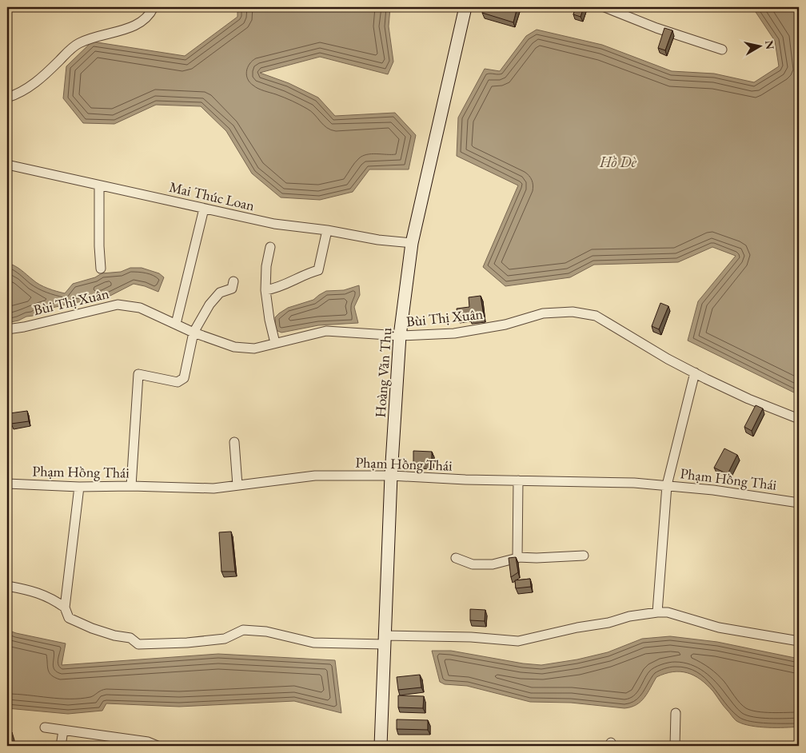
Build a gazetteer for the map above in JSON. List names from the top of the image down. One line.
{"streets":{"main road":["Hoàng Văn Thụ"],"street":["Mai Thúc Loan","Bùi Thị Xuân","Phạm Hồng Thái"]},"crossings":[["Mai Thúc Loan","Hoàng Văn Thụ"],["Bùi Thị Xuân","Hoàng Văn Thụ"],["Hoàng Văn Thụ","Phạm Hồng Thái"]],"water":["Hồ Dè"],"north":"right"}
